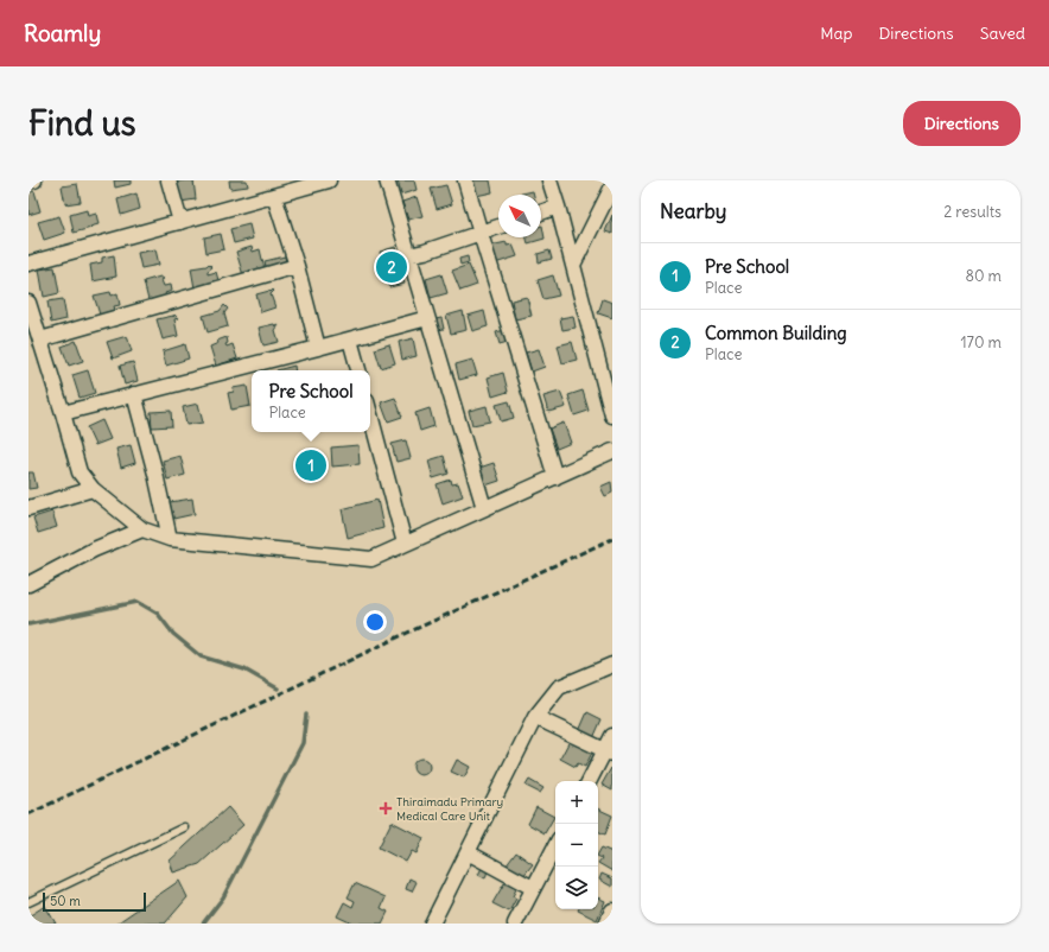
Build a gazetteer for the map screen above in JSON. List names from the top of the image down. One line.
{"places":{"health":["Thiraimadu Primary Medical Care Unit"]},"scale_bar":"50 m","north":"top left","page":{"header":"Roamly","nav":["Map","Directions","Saved"],"buttons":"Directions","title":"Find us","heading":["Nearby","2 results"],"list":[{"mark":"1","name":"Pre School","note":"Place","value":"80 m"},{"mark":"2","name":"Common Building","note":"Place","value":"170 m"}],"pins":["2","1"],"popup":["Pre School","Place"],"map_buttons":["+","−"],"scale":"50 m"}}
